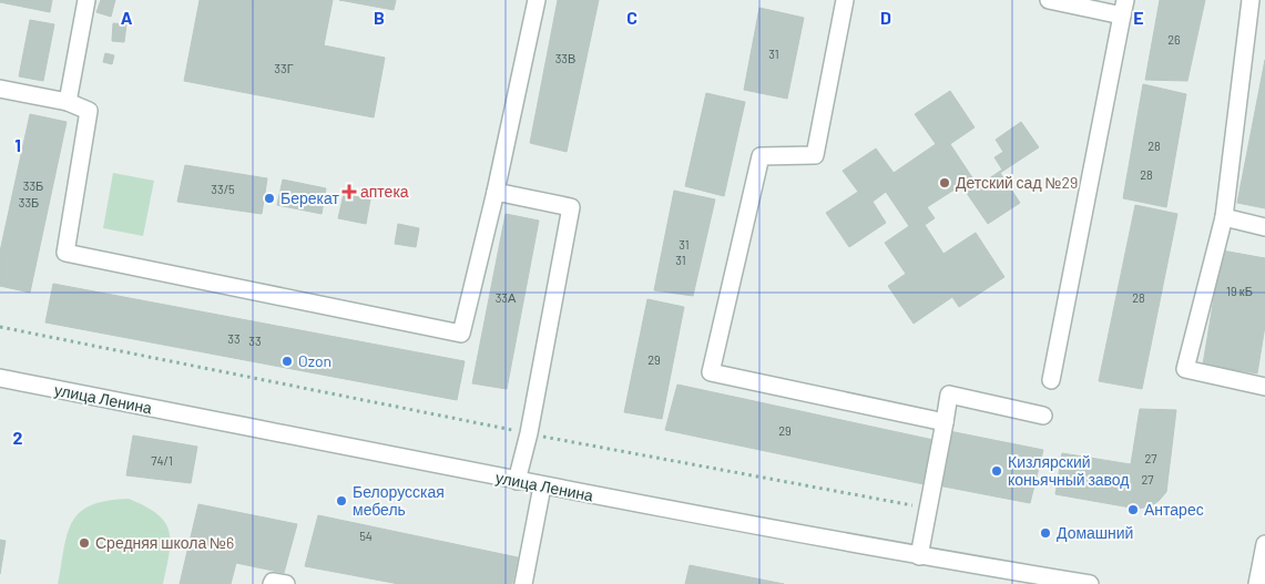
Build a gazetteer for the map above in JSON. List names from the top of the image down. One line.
{"streets":{"street":["улица Ленина"]},"places":{"other":["Детский сад №29","Берекат","Ozon","Кизлярский коньячный завод","Белорусская мебель","Антарес","Домашний","Средняя школа №6"],"health":["аптека"]},"house_numbers":["26","31","33В","33Г","28","28","33Б","33/5","33Б","31","31","19 кБ","33А","28","33","33","29","29","27","74/1","27","54"],"grid":{"columns":["A","B","C","D","E"],"rows":["1","2"]}}
